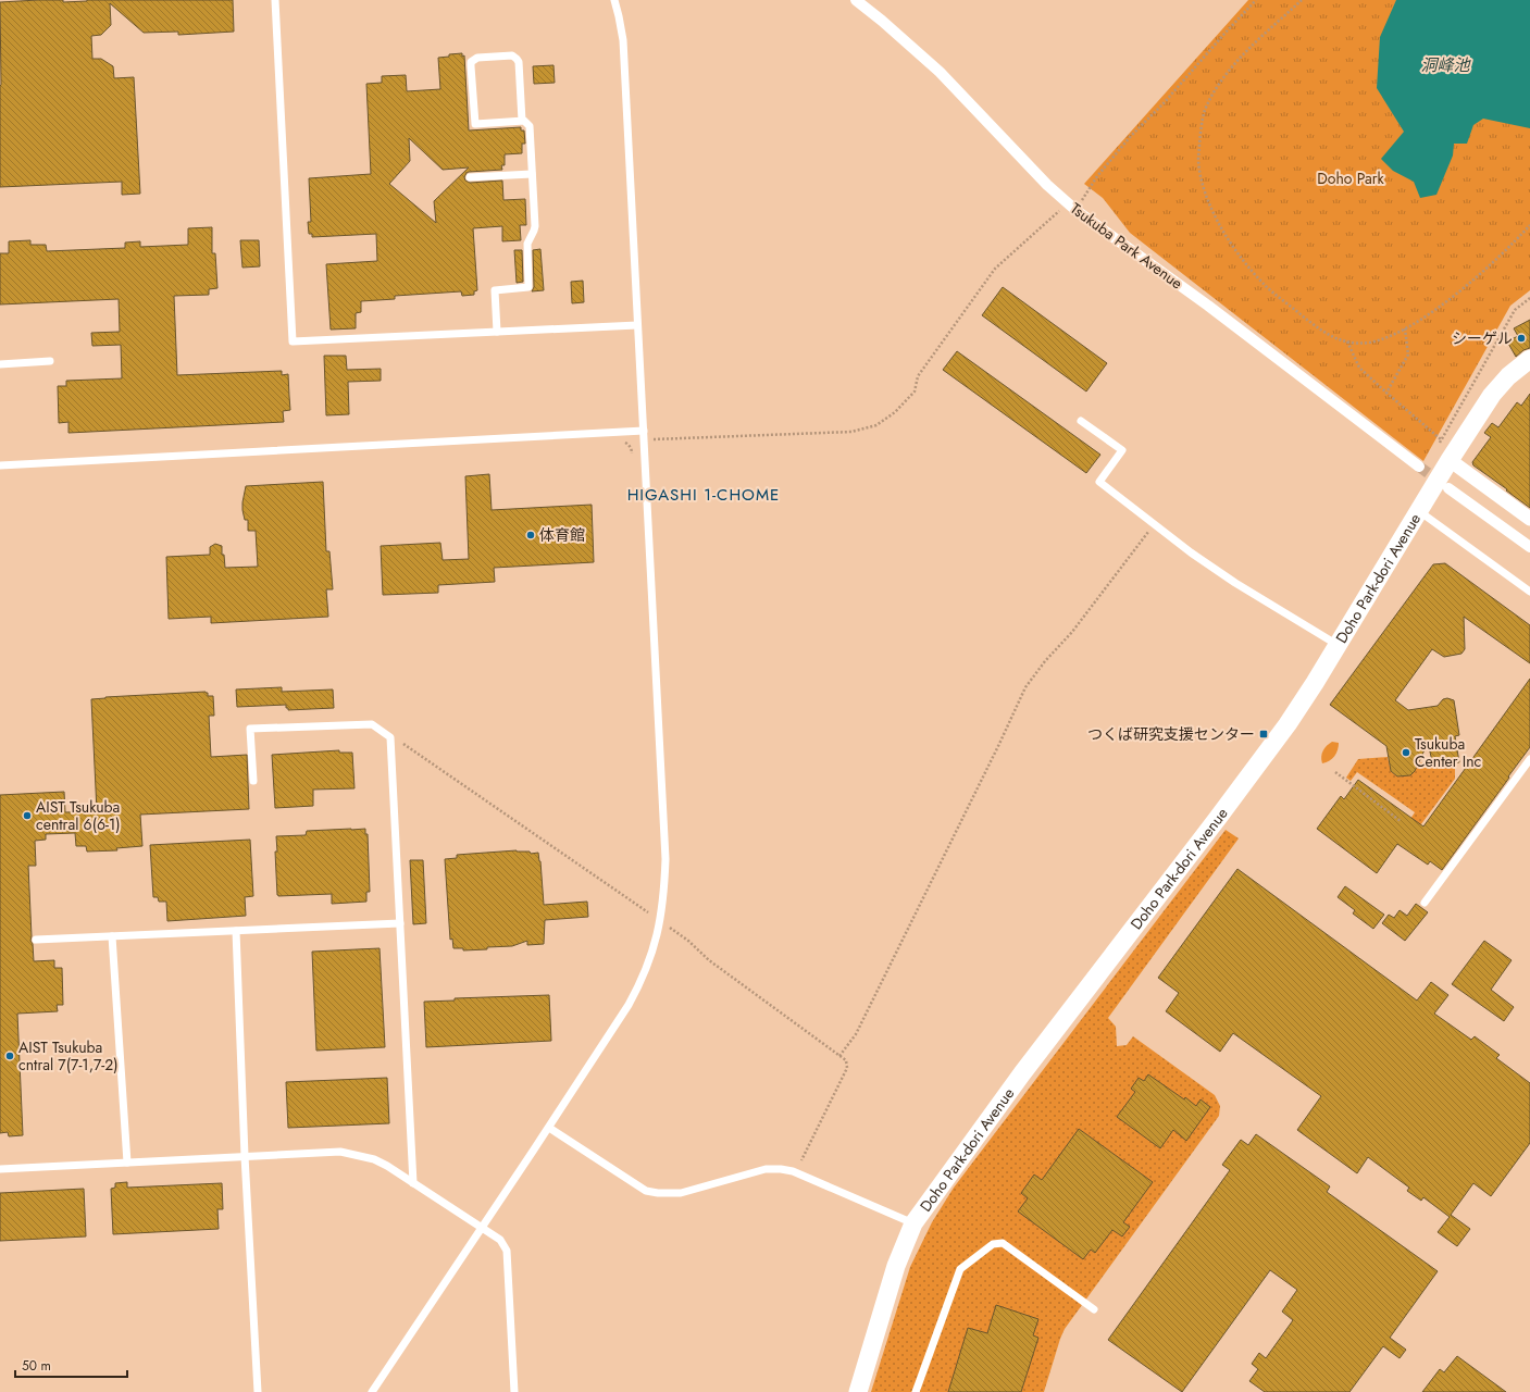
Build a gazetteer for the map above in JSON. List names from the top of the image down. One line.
{"streets":{"street":["Tsukuba Park Avenue","Doho Park-dori Avenue"]},"districts":["HIGASHI 1-CHOME"],"water":["洞峰池"],"parks":["Doho Park"],"places":{"other":["シーゲル","体育館","Tsukuba Center Inc","AIST Tsukuba central 6(6-1)","AIST Tsukuba cntral 7(7-1,7-2)"],"transit":["つくば研究支援センター"]},"scale_bar":"50 m"}
